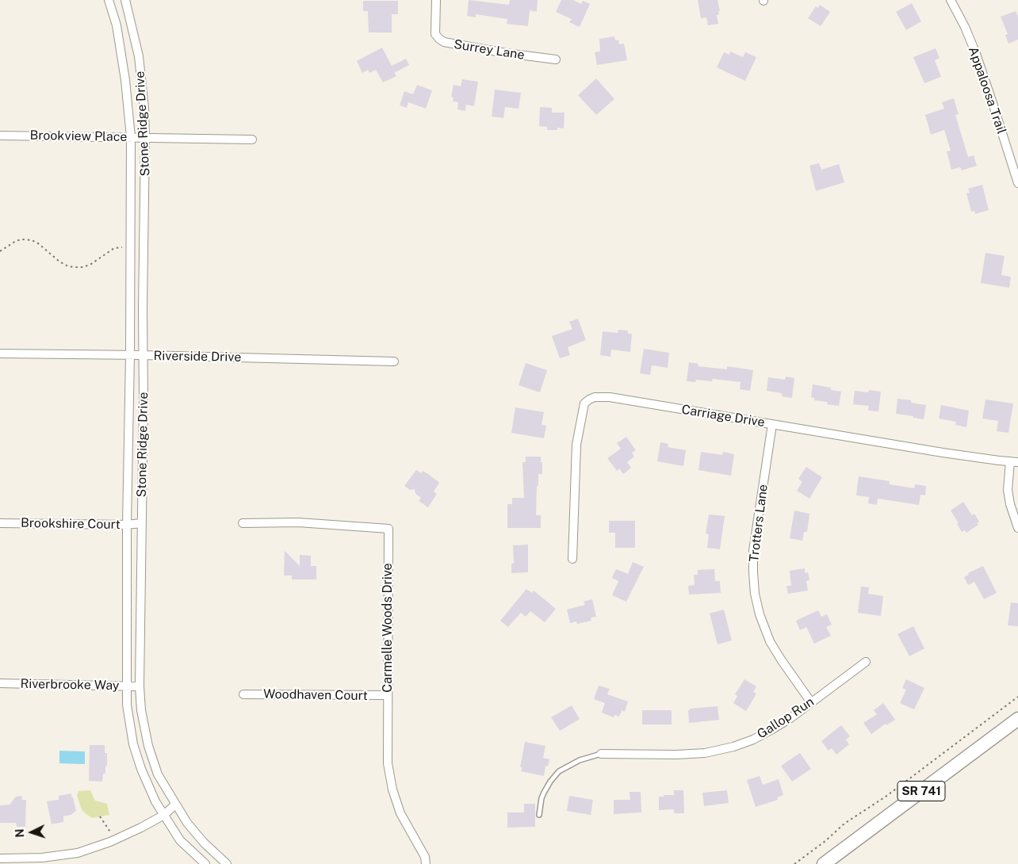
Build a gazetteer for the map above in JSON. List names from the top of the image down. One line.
{"streets":{"main road":["SR 741"],"street":["Surrey Lane","Appaloosa Trail","Stone Ridge Drive","Brookview Place","Riverside Drive","Carriage Drive","Trotters Lane","Brookshire Court","Carmelle Woods Drive","Riverbrooke Way","Woodhaven Court","Gallop Run"]},"crossings":[["Stone Ridge Drive","Brookview Place"],["Stone Ridge Drive","Riverside Drive"],["Stone Ridge Drive","Brookshire Court"],["Stone Ridge Drive","Riverbrooke Way"],["Carriage Drive","Trotters Lane"],["Trotters Lane","Gallop Run"],["Carmelle Woods Drive","Woodhaven Court"]],"north":"left"}
